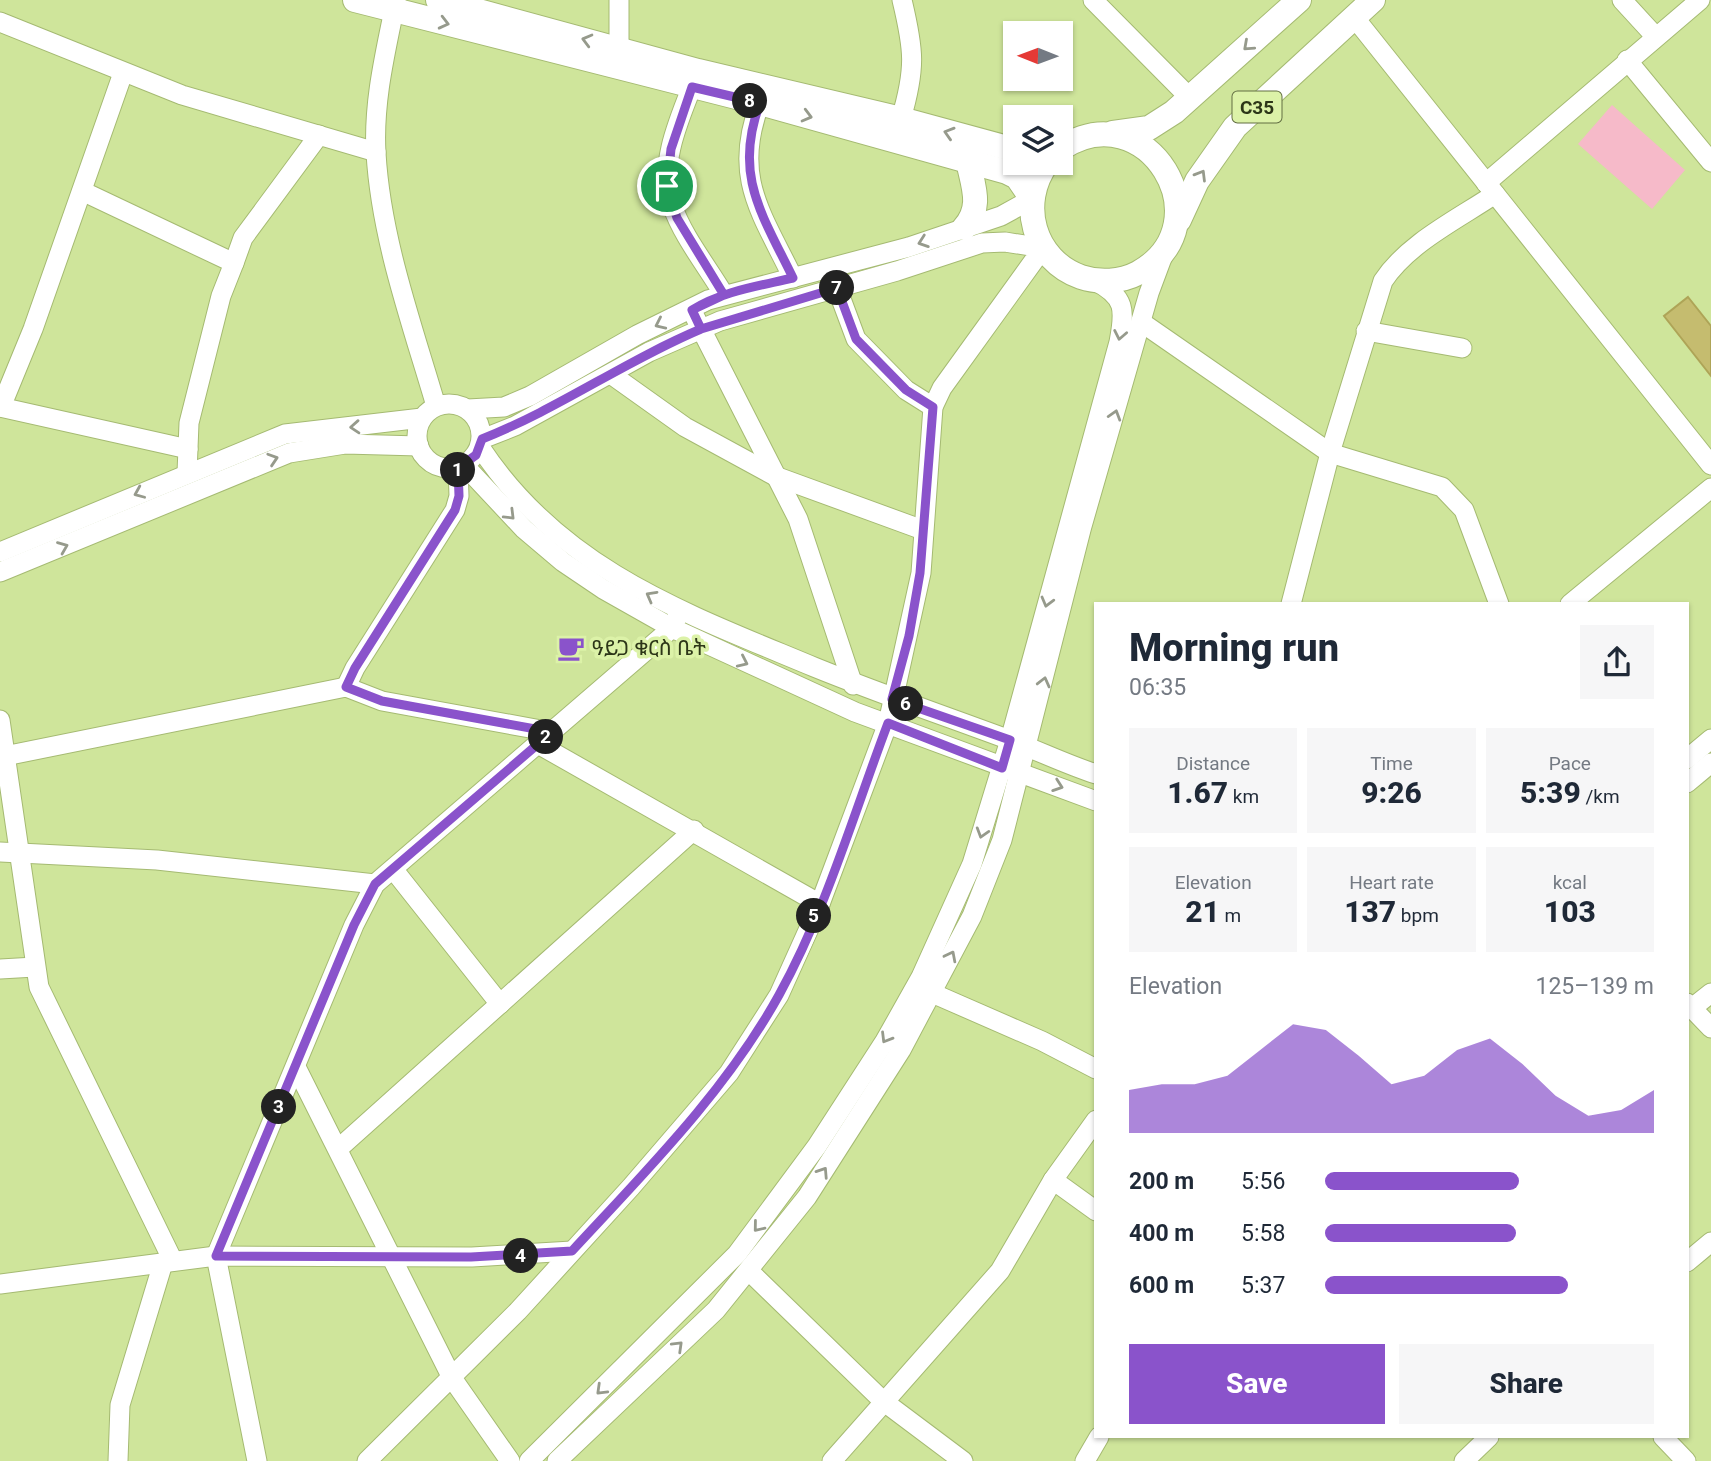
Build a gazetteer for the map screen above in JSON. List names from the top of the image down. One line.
{"streets":{"main road":["C35"]},"places":{"cafe":["ዓይጋ ቁርስ ቤት"]},"north":"left","page":{"pins":["8","7","1","6","2","5","3","4"],"heading":["Morning run","06:35"],"stats":[["Distance","1.67 km"],["Time","9:26"],["Pace","5:39 /km"],["Elevation","21 m"],["Heart rate","137 bpm"],["kcal","103"]],"chart":["Elevation","125–139 m"],"list":[{"name":"200 m","note":"5:56"},{"name":"400 m","note":"5:58"},{"name":"600 m","note":"5:37"}],"buttons":["Save","Share"]}}
